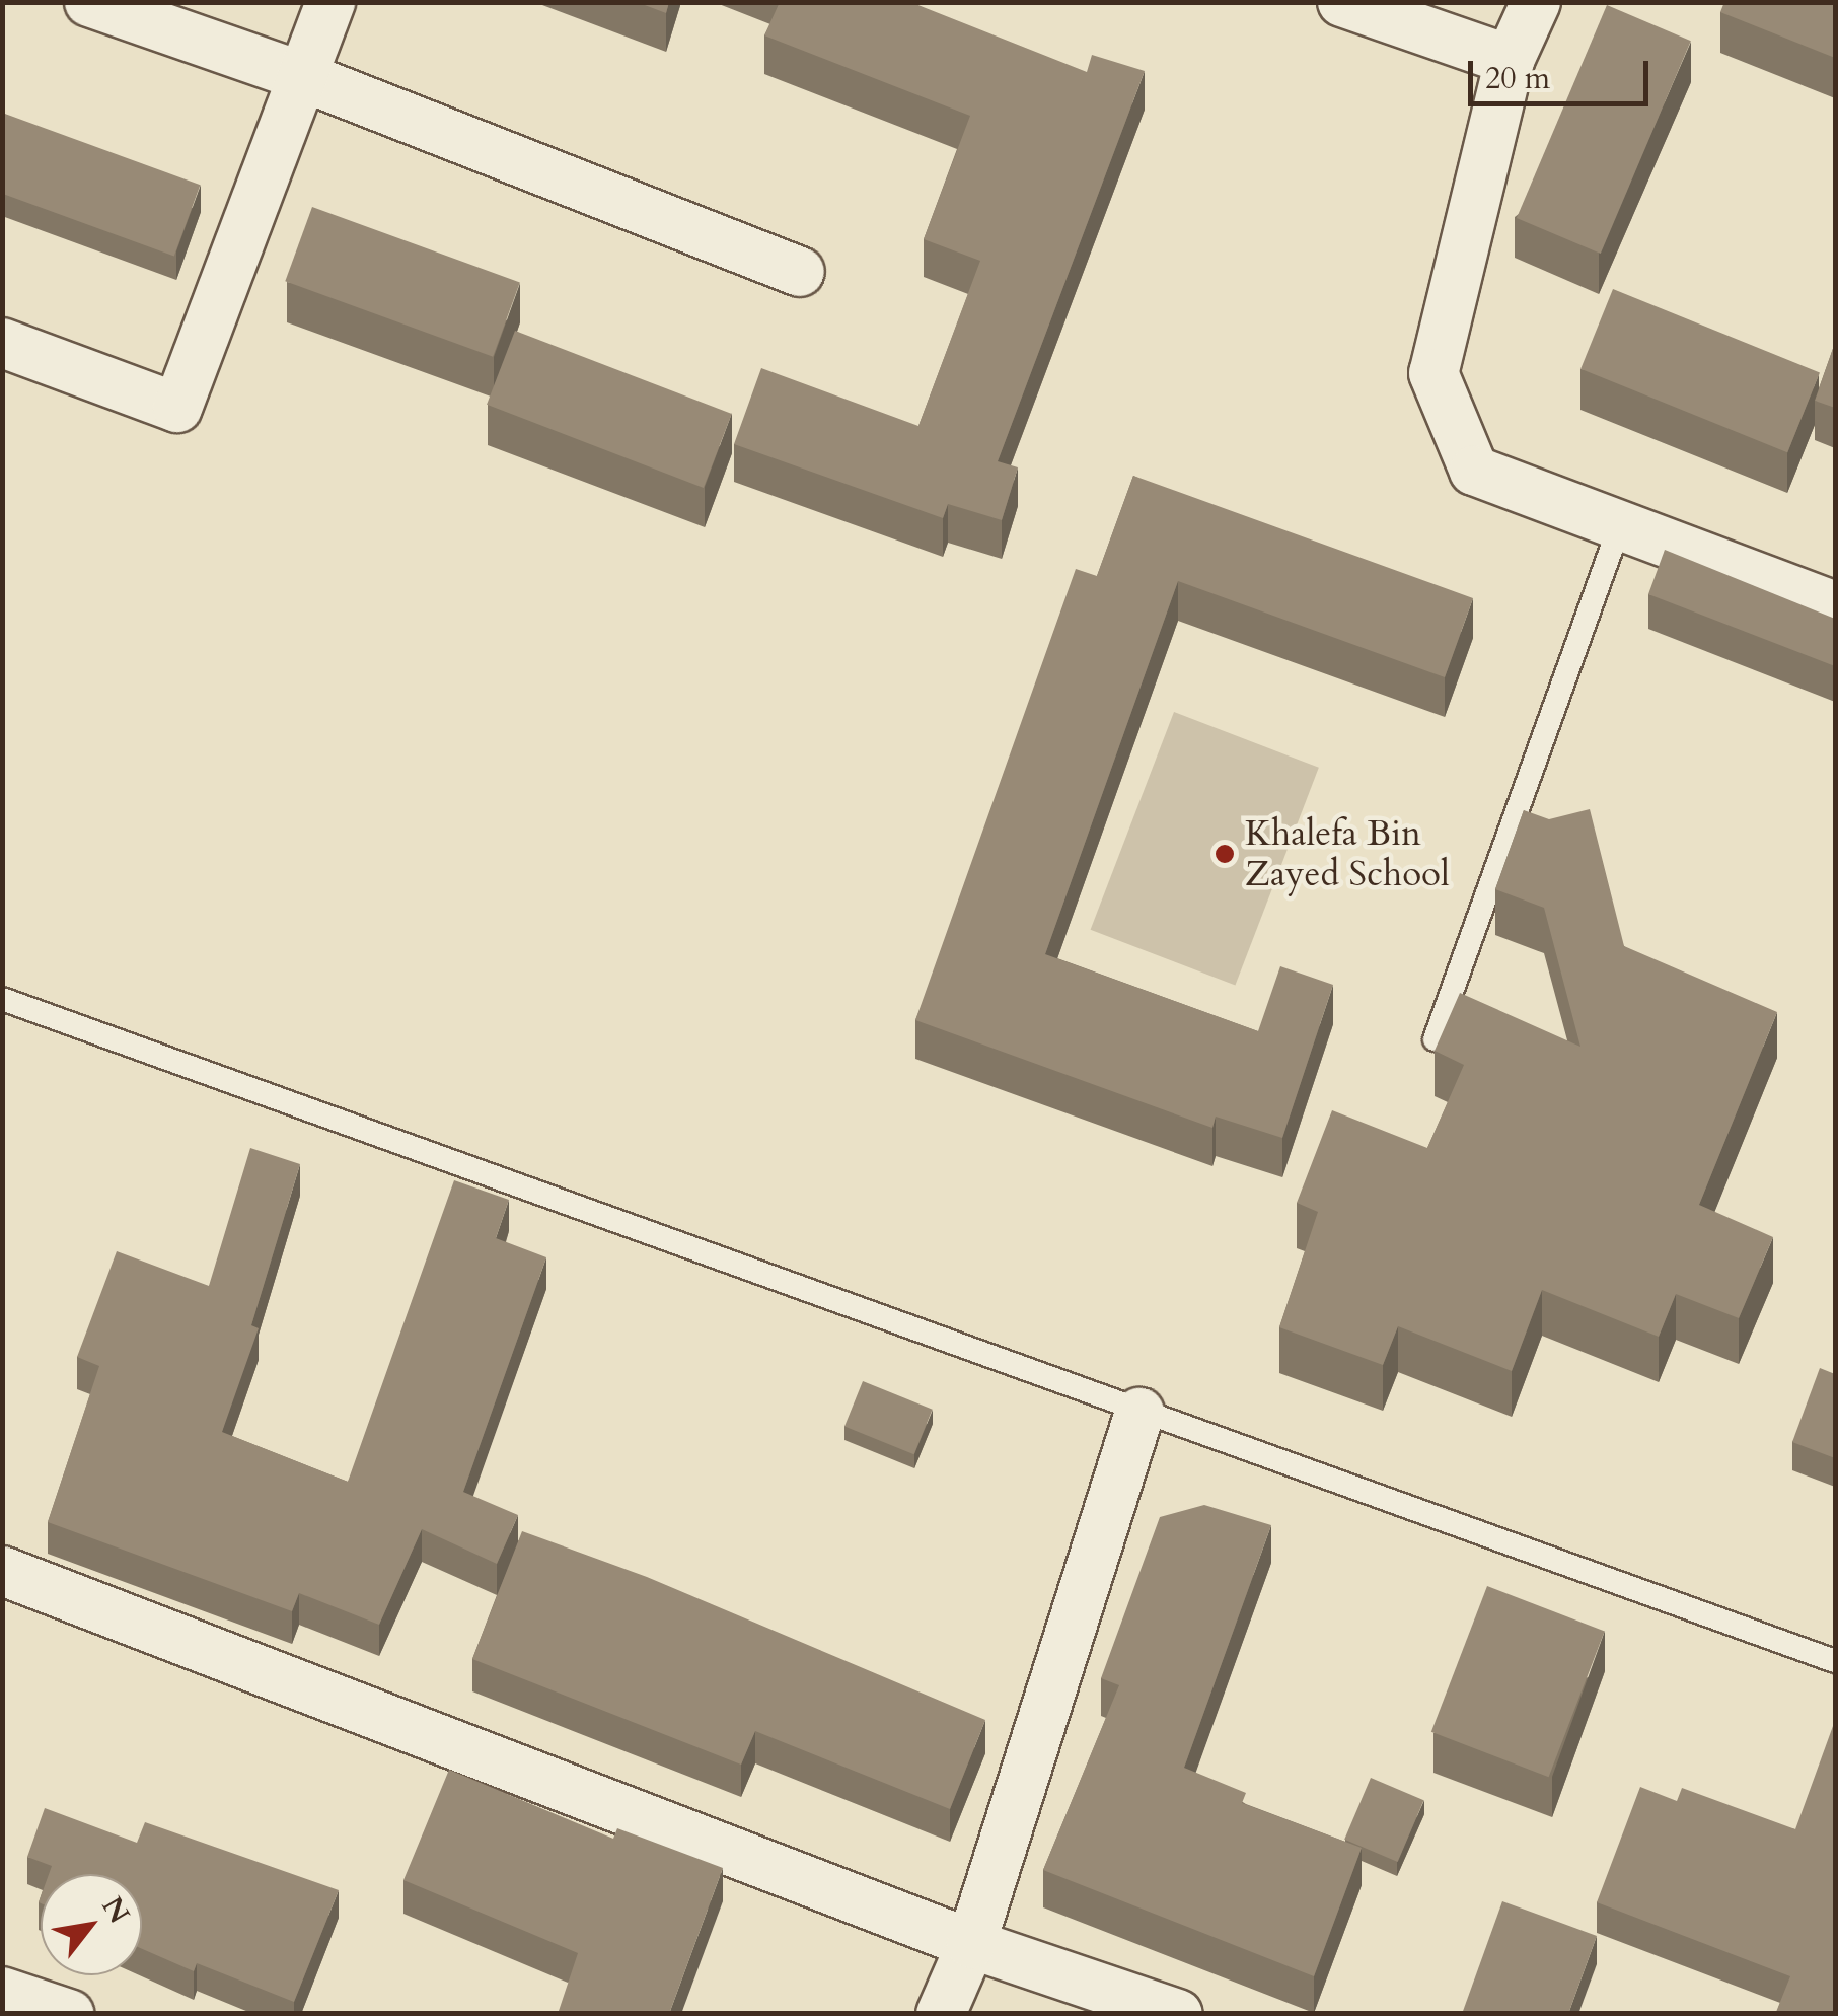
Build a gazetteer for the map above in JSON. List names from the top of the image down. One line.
{"places":["Khalefa Bin Zayed School"],"scale_bar":"20 m","north":"top right"}
